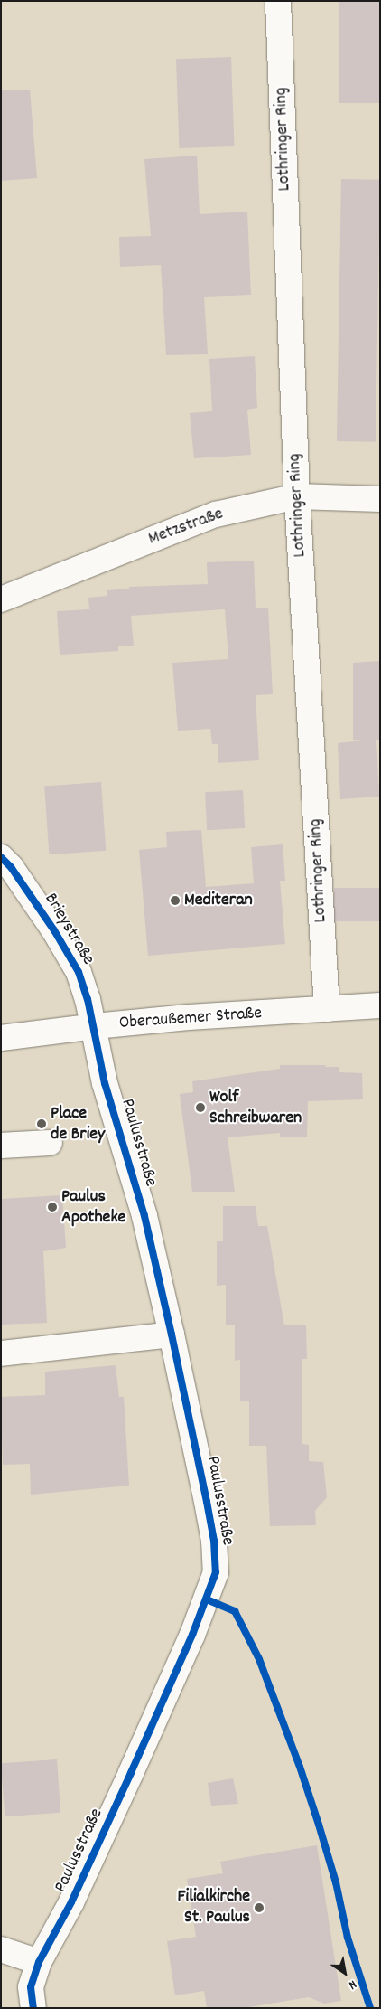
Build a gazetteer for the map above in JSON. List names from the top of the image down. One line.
{"streets":{"street":["Lothringer Ring","Metzstraße","Brieystraße","Oberaußemer Straße","Paulusstraße"]},"crossings":[["Lothringer Ring","Metzstraße"],["Lothringer Ring","Oberaußemer Straße"],["Brieystraße","Oberaußemer Straße"],["Brieystraße","Paulusstraße"],["Oberaußemer Straße","Paulusstraße"]],"places":["Mediteran","Wolf Schreibwaren","Place de Briey","Paulus Apotheke","Filialkirche St. Paulus"],"north":"bottom right"}
